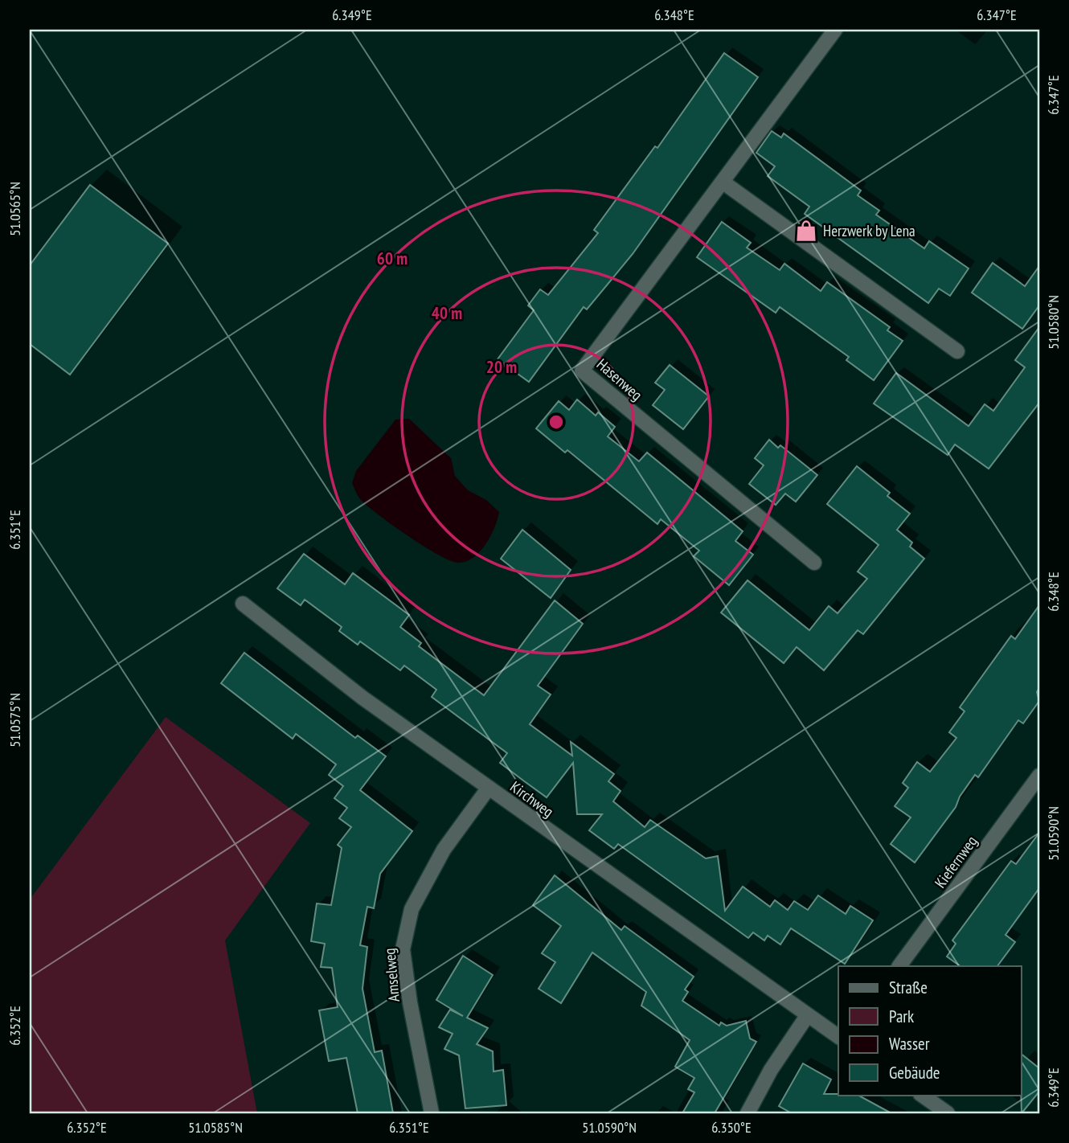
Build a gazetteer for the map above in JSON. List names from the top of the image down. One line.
{"streets":{"street":["Hasenweg","Kirchweg","Kiefernweg","Amselweg"]},"crossings":[["Kirchweg","Amselweg"]],"places":{"shop":["Herzwerk by Lena"]},"legend":["Straße","Park","Wasser","Gebäude"],"coordinates":["6.349°E","6.348°E","6.347°E","51.0565°N","51.0580°N","6.351°E","51.0575°N","51.0590°N","6.352°E","51.0585°N","6.350°E"],"rings":["60 m","40 m","20 m"]}
